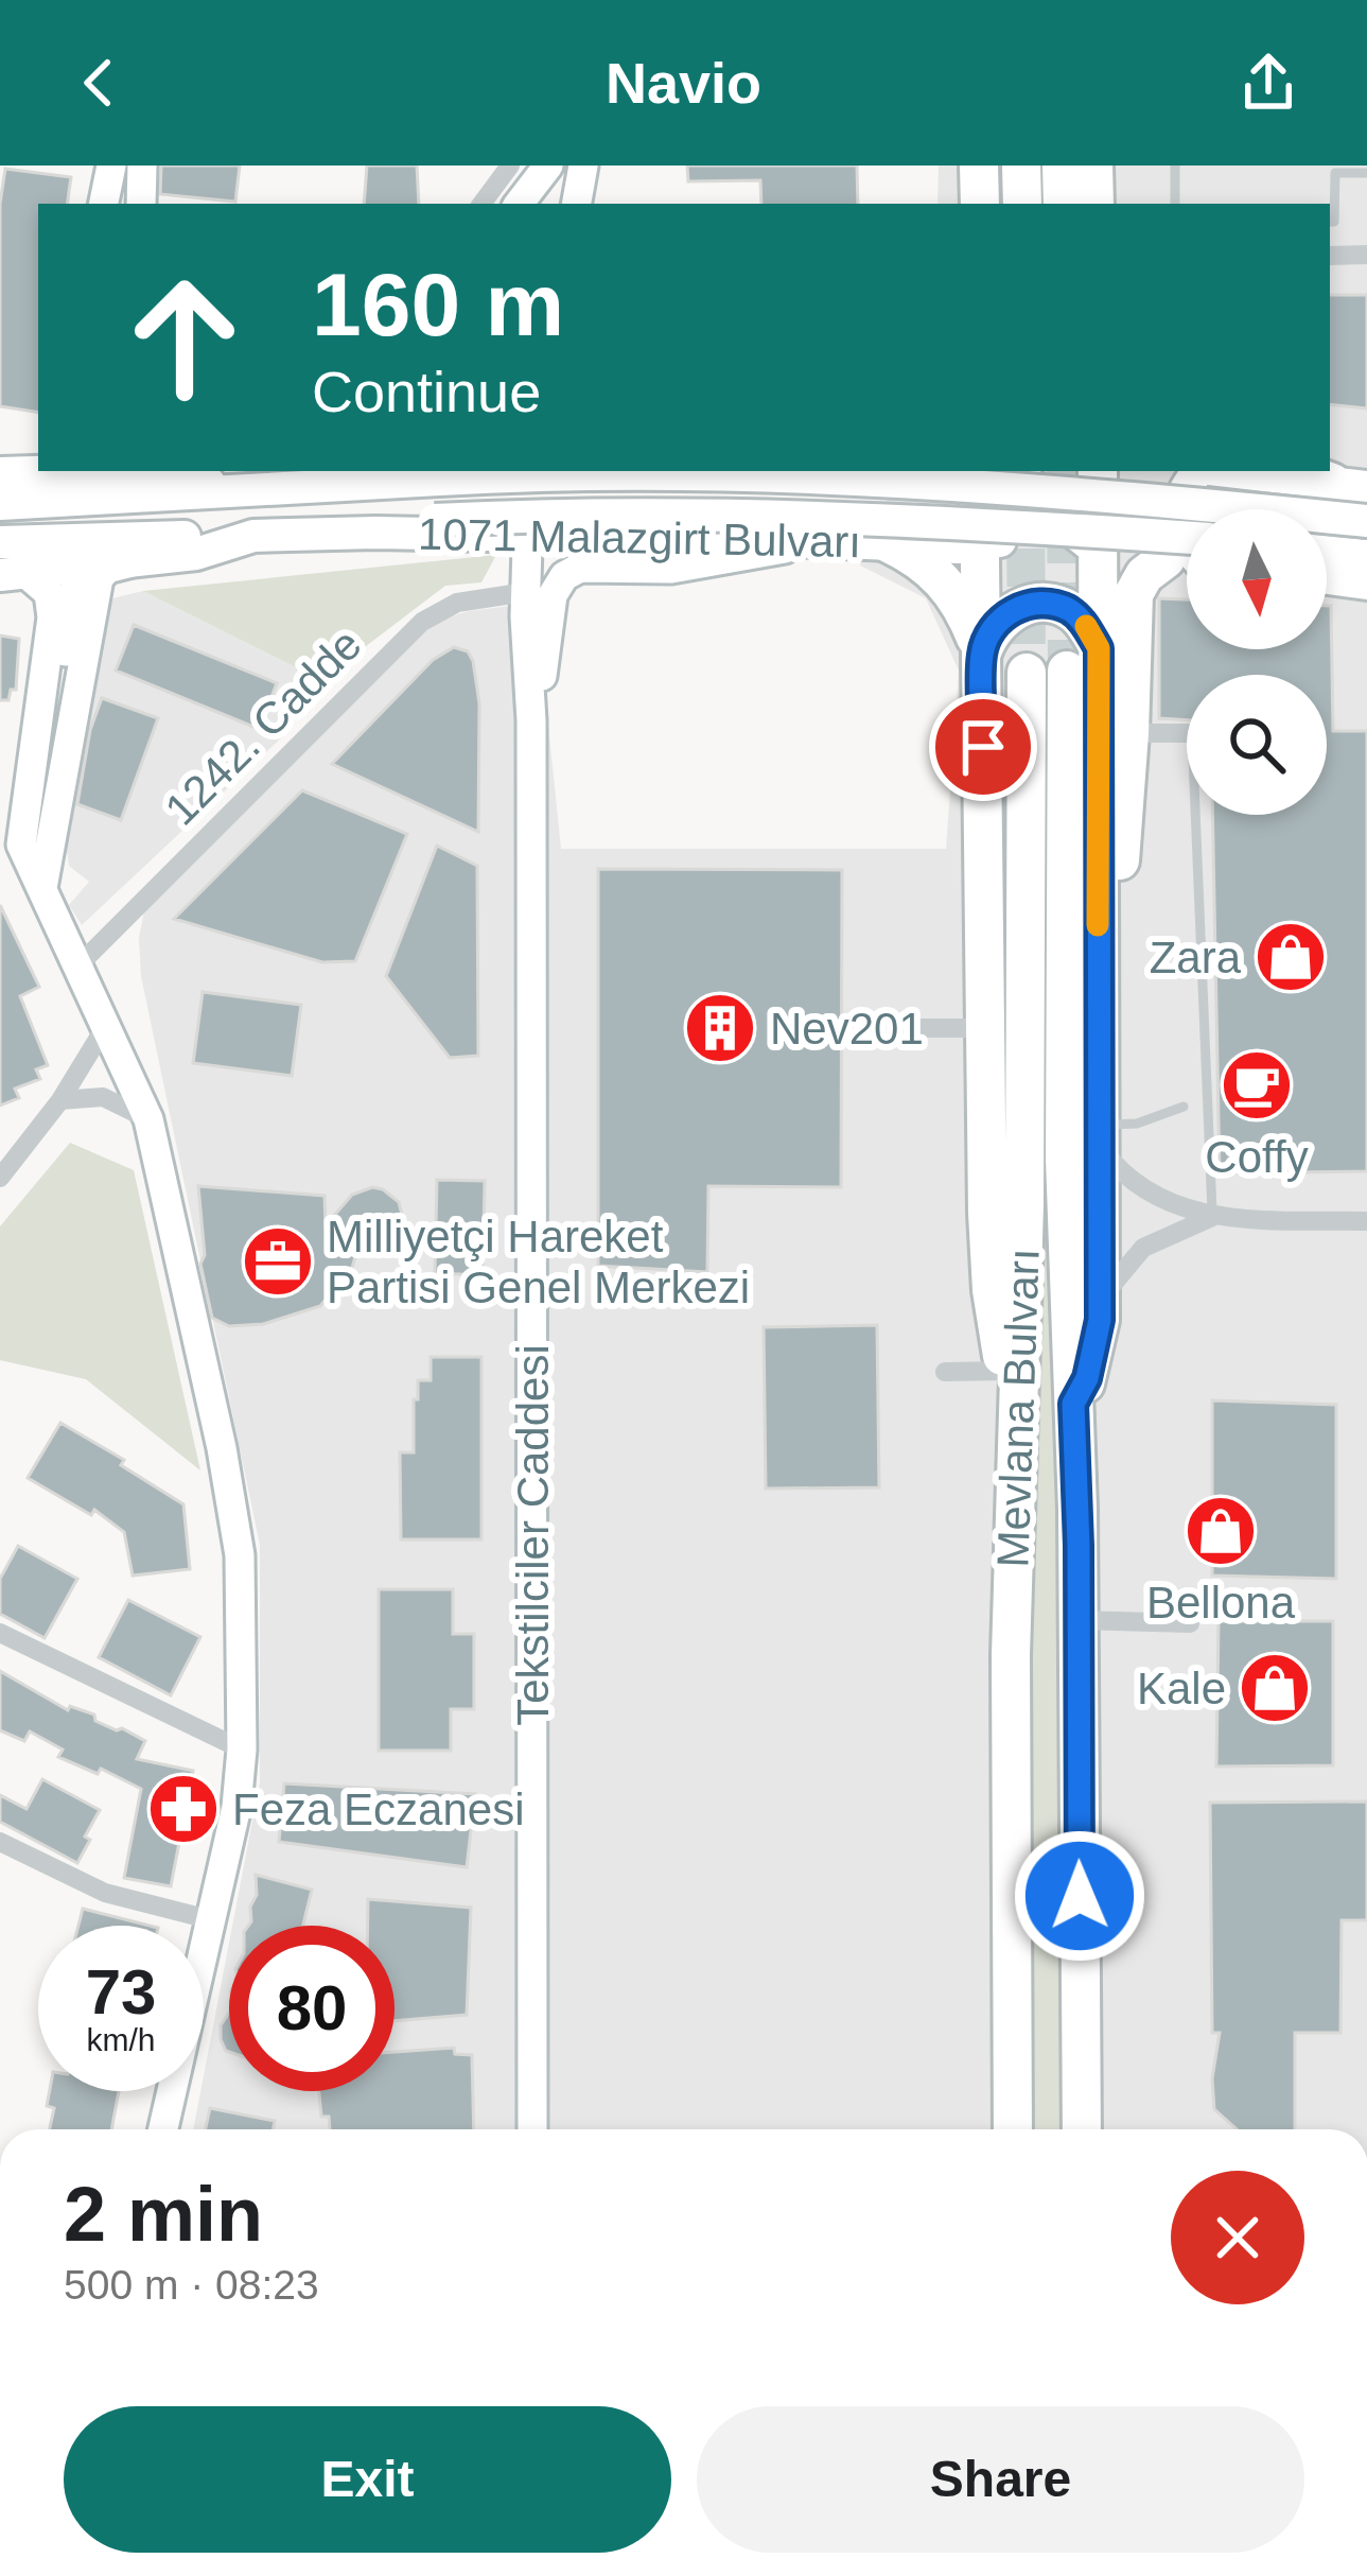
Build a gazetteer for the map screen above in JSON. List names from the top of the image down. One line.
{"streets":{"highway":["Mevlana Bulvarı"],"main road":["1071 Malazgirt Bulvarı"],"street":["1242. Cadde","Tekstilciler Caddesi"]},"crossings":[["1242. Cadde","Tekstilciler Caddesi"]],"places":{"shop":["Zara","Bellona","Kale"],"building":["Nev201"],"cafe":["Coffy"],"office":["Milliyetçi Hareket Partisi Genel Merkezi"],"pharmacy":["Feza Eczanesi"]},"north":"bottom","page":{"header":"Navio","turn":["160 m","Continue"],"speed":"73 km/h","limit":"80","heading":["2 min","500 m · 08:23"],"buttons":["Exit","Share"]}}
